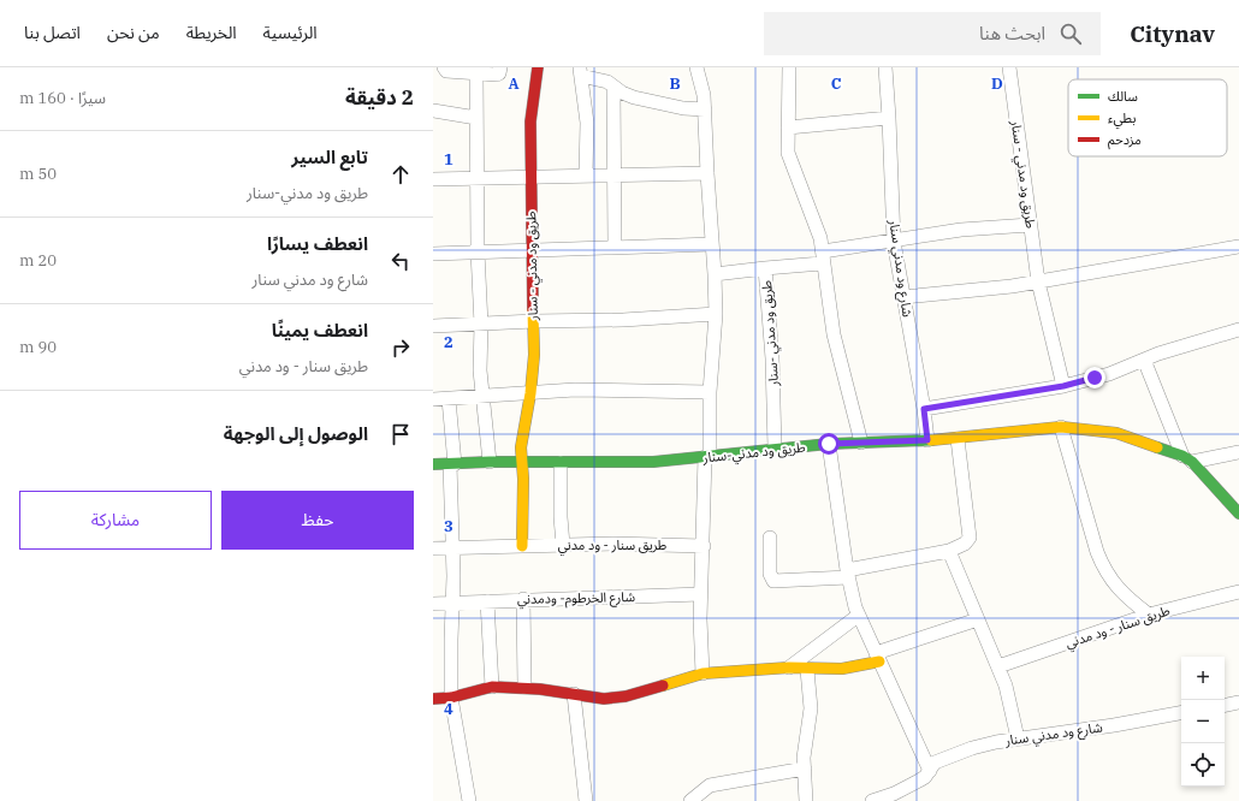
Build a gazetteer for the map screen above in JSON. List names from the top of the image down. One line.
{"streets":{"street":["طريق ود مدني - سنار","شارع ود مدني سنار","طريق ود مدني -سنار","طريق ود مدني-سنار","طريق سنار - ود مدني","شارع الخرطوم- ودمدني"]},"crossings":[["طريق ود مدني - سنار","طريق ود مدني-سنار"],["شارع ود مدني سنار","طريق ود مدني-سنار"],["طريق ود مدني -سنار","طريق ود مدني-سنار"],["طريق ود مدني-سنار","طريق سنار - ود مدني"]],"legend":["سالك","بطيء","مزدحم"],"page":{"header":"Citynav","search":"ابحث هنا","nav":["الرئيسية","الخريطة","من نحن","اتصل بنا"],"heading":["2 دقيقة","سيرًا · 160 m"],"list":[["تابع السير","طريق ود مدني-سنار","50 m"],["انعطف يسارًا","شارع ود مدني سنار","20 m"],["انعطف يمينًا","طريق سنار - ود مدني","90 m"],"الوصول إلى الوجهة"],"buttons":["حفظ","مشاركة"],"map_buttons":["+","−"]},"grid":{"columns":["A","B","C","D"],"rows":["1","2","3","4"]}}
